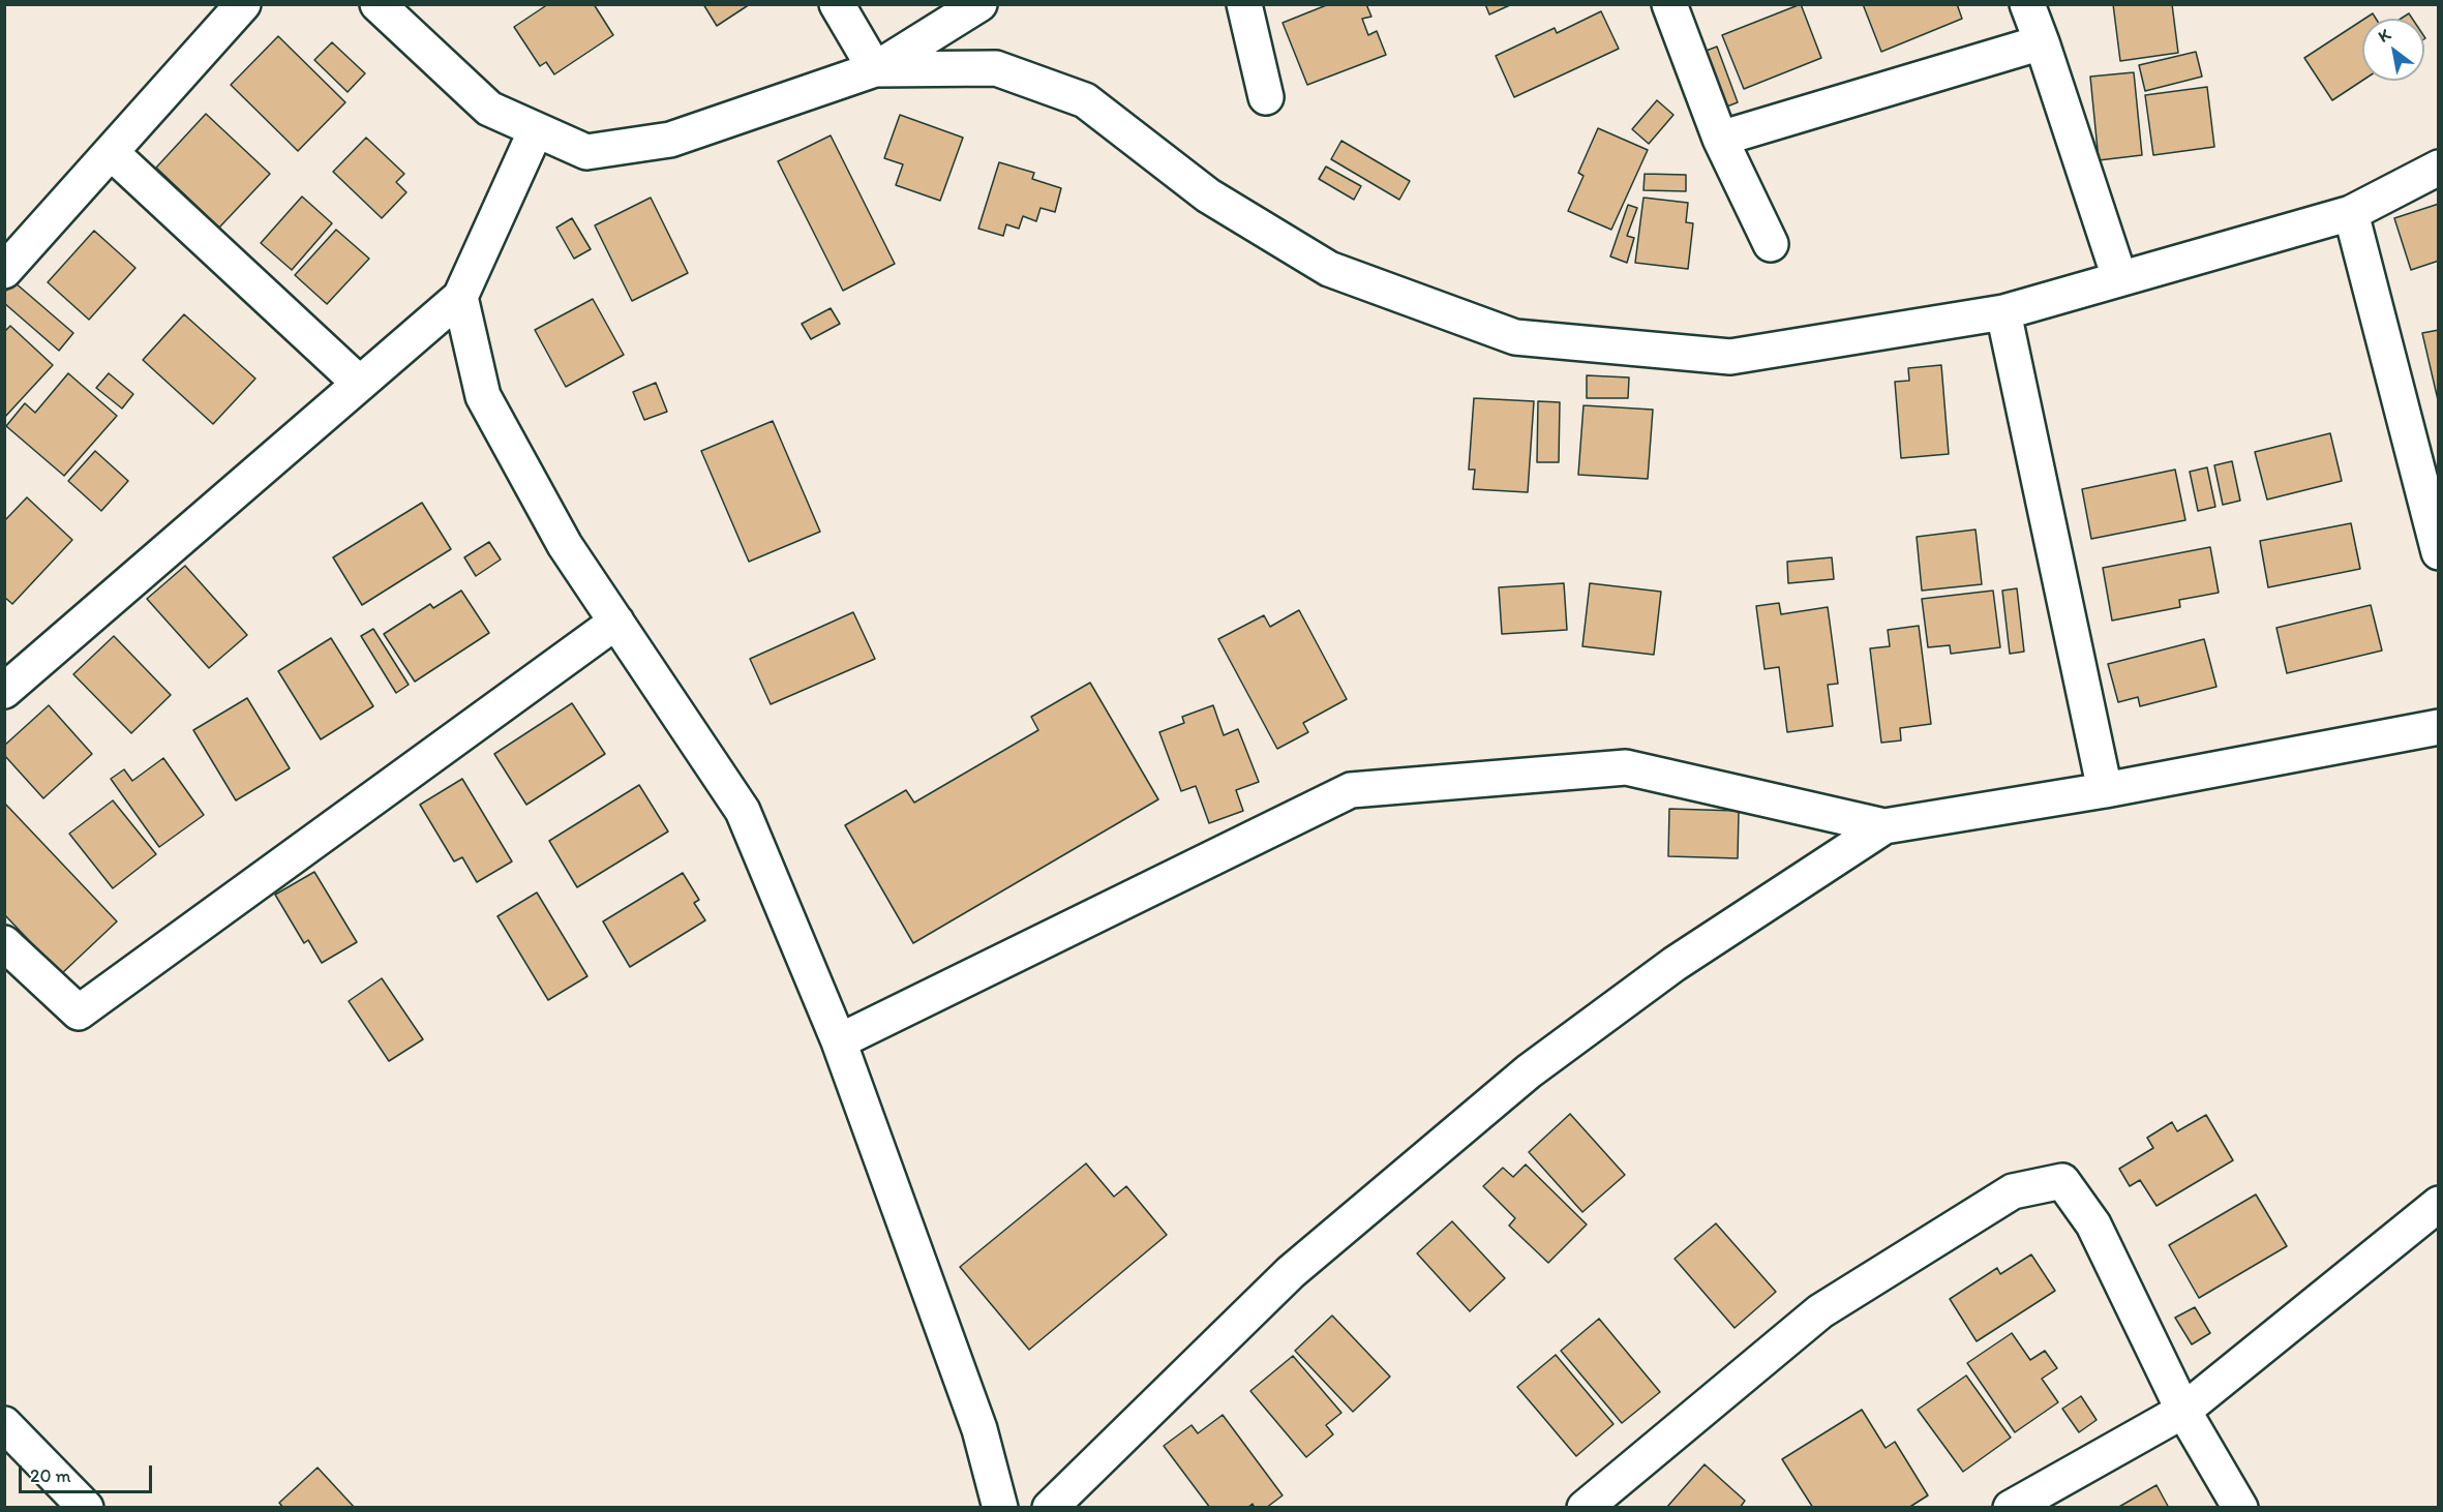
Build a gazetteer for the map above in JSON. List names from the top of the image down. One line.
{"scale_bar":"20 m","north":"top left"}
